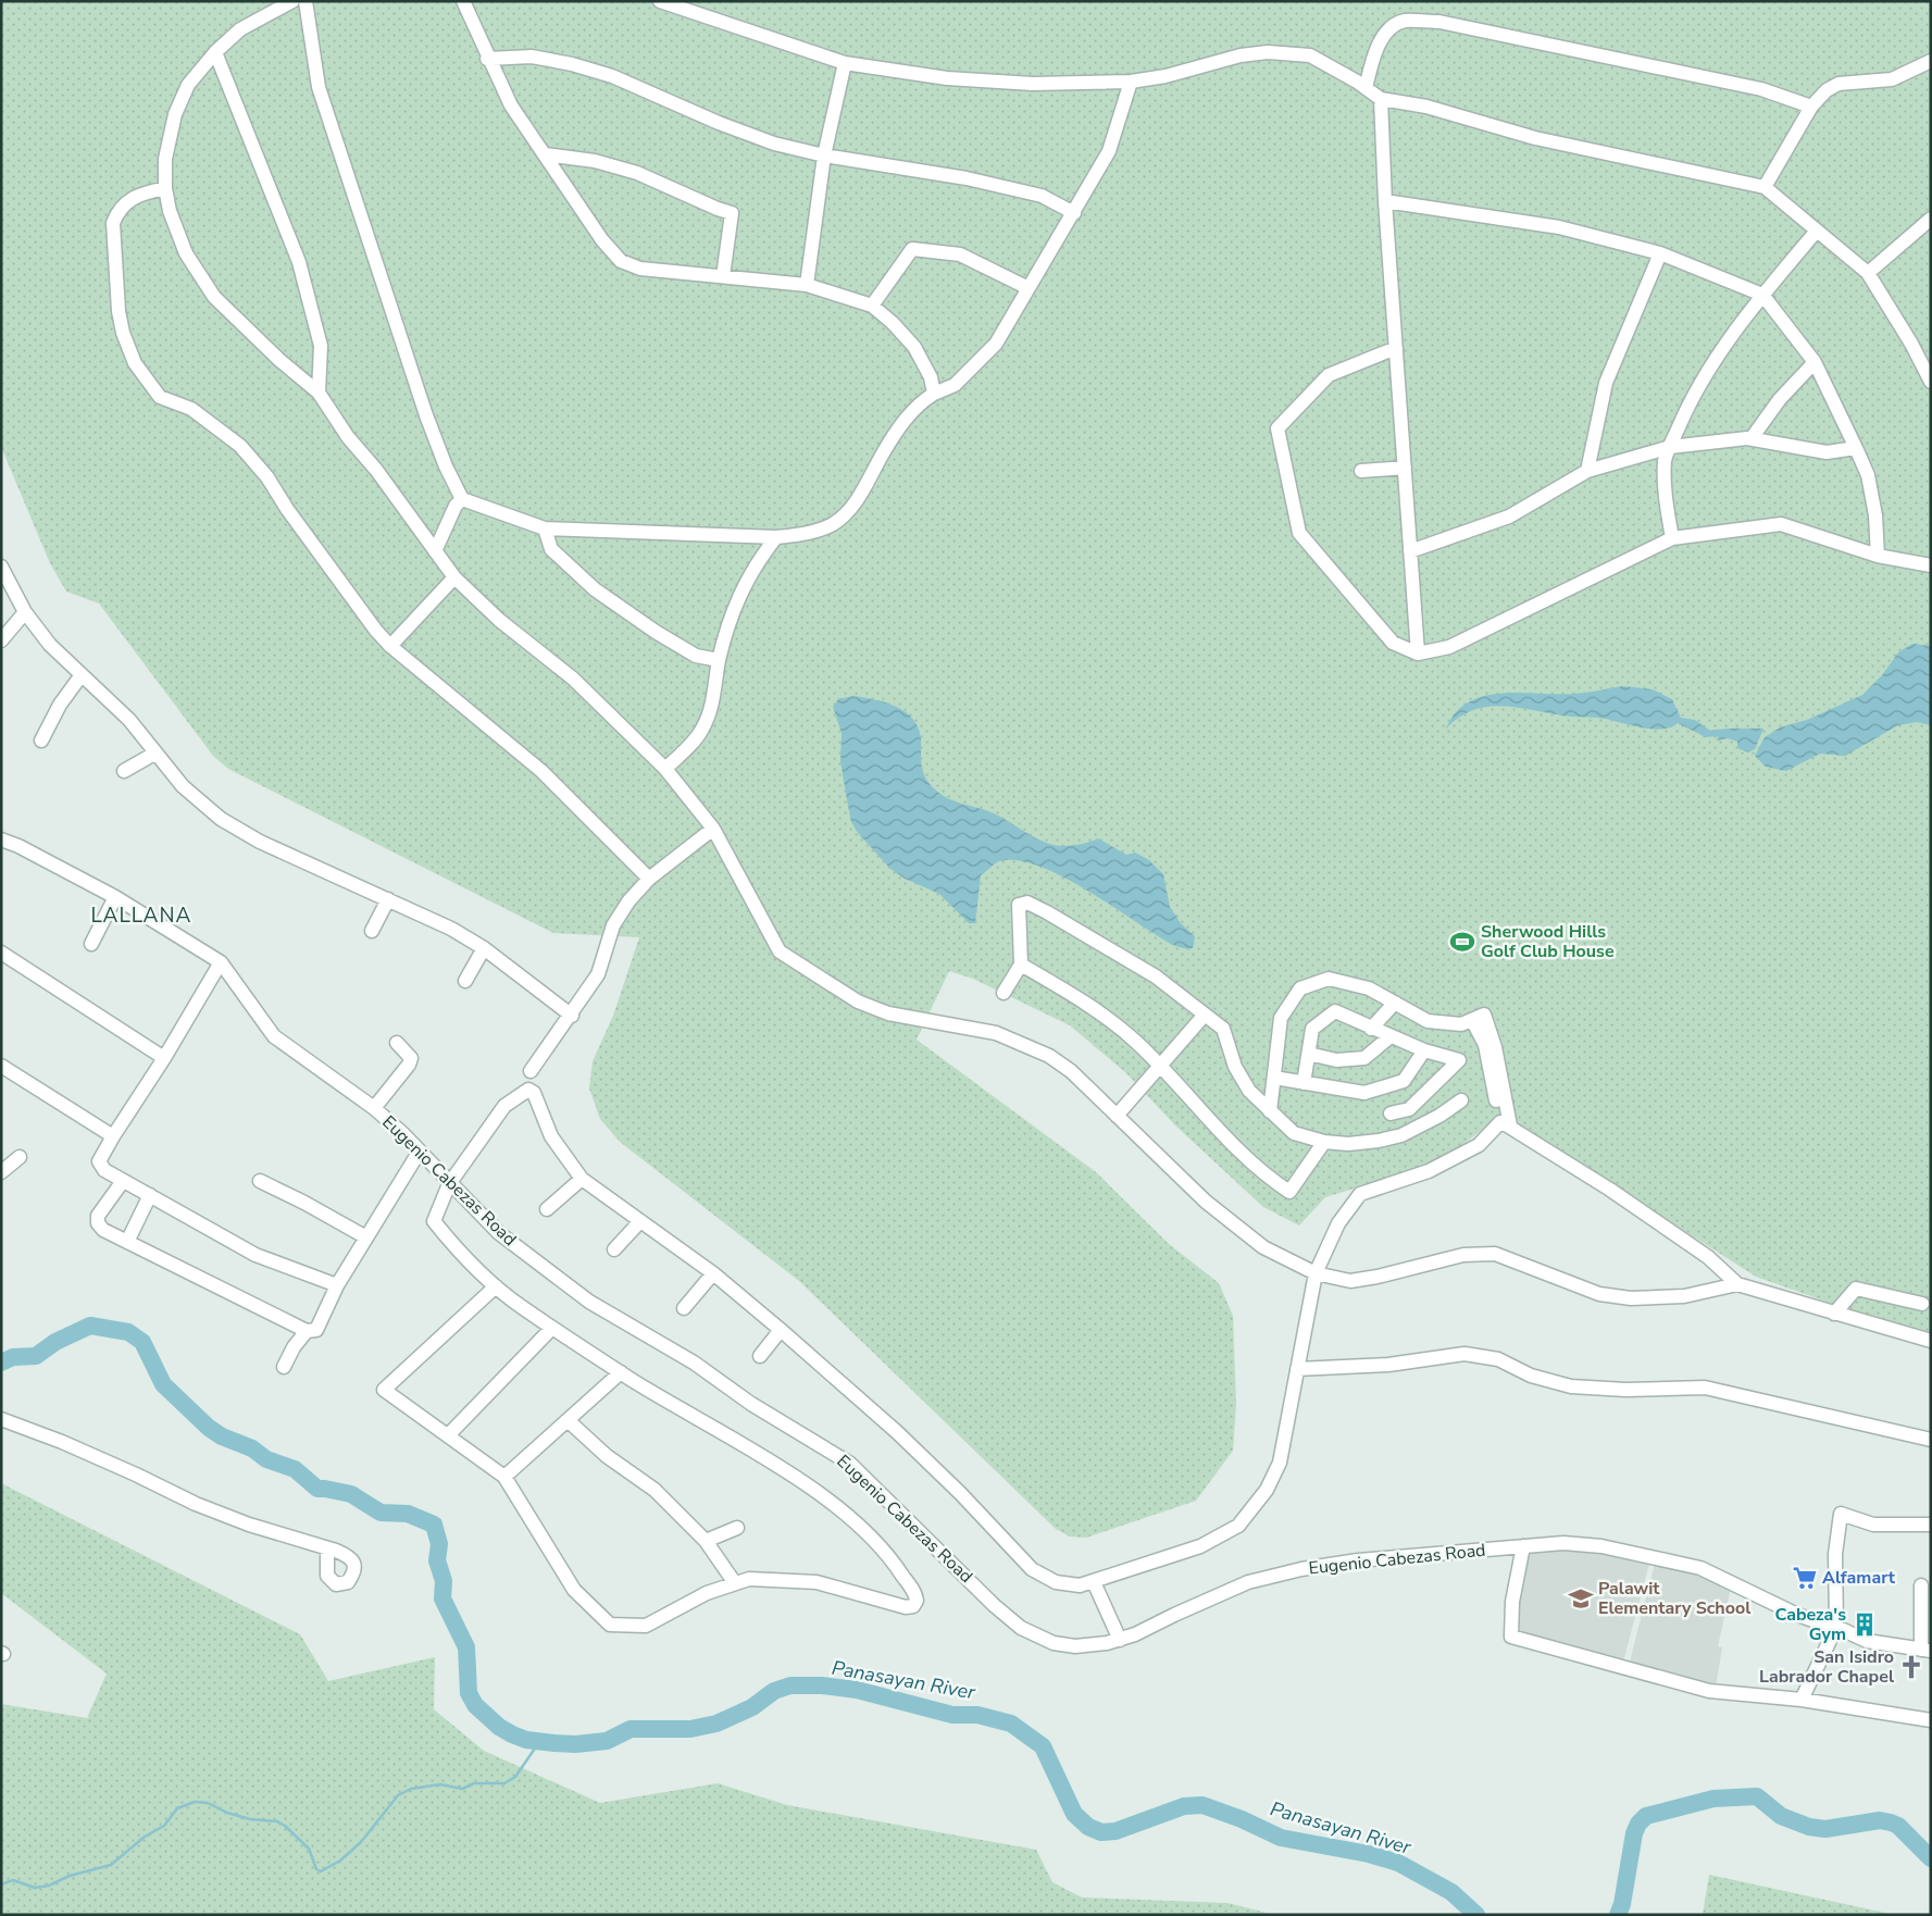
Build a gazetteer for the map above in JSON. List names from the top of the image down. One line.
{"streets":{"street":["Eugenio Cabezas Road"]},"districts":["LALLANA"],"water":["Panasayan River"],"places":{"sports":["Sherwood Hills Golf Club House"],"supermarket":["Alfamart"],"school or university":["Palawit Elementary School"],"building":["Cabeza's Gym"],"church":["San Isidro Labrador Chapel"]}}
